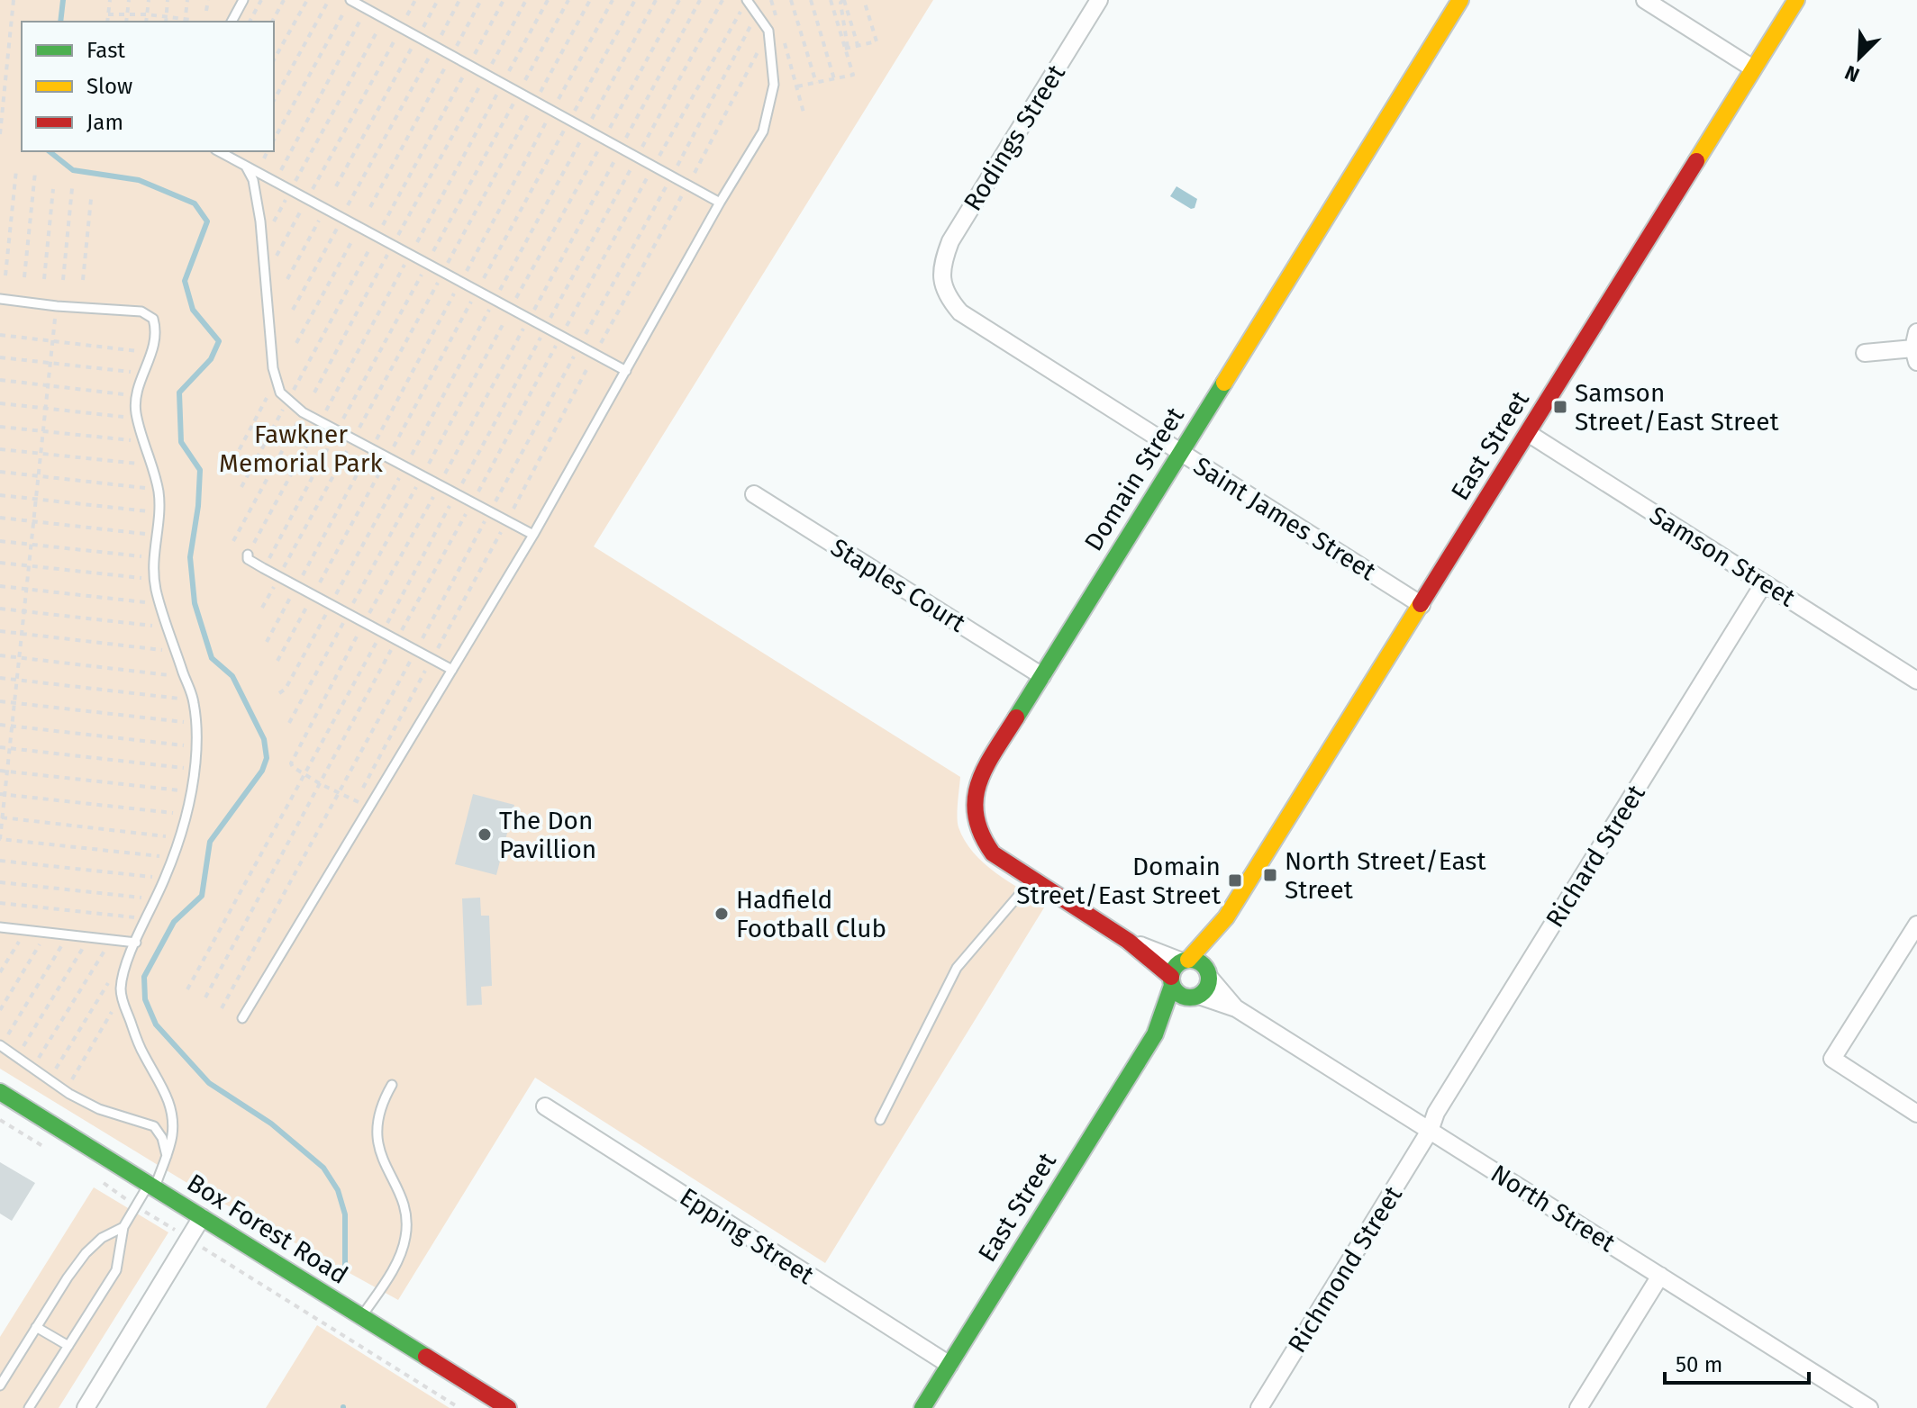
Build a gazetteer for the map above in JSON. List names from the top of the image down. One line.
{"streets":{"street":["Rodings Street","East Street","Domain Street","Saint James Street","Samson Street","Staples Court","Richard Street","North Street","Box Forest Road","Epping Street","Richmond Street"]},"crossings":[["Rodings Street","Saint James Street"],["East Street","Domain Street"],["East Street","Saint James Street"],["East Street","Samson Street"],["East Street","North Street"],["East Street","Epping Street"],["Domain Street","Saint James Street"],["Domain Street","Staples Court"],["Domain Street","North Street"],["Samson Street","Richard Street"],["Richard Street","North Street"],["Richard Street","Richmond Street"],["North Street","Richmond Street"]],"parks":["Fawkner Memorial Park"],"places":{"transit":["Samson Street/East Street","North Street/East Street","Domain Street/East Street"],"other":["The Don Pavillion","Hadfield Football Club"]},"legend":["Fast","Slow","Jam"],"scale_bar":"50 m","north":"bottom left"}
